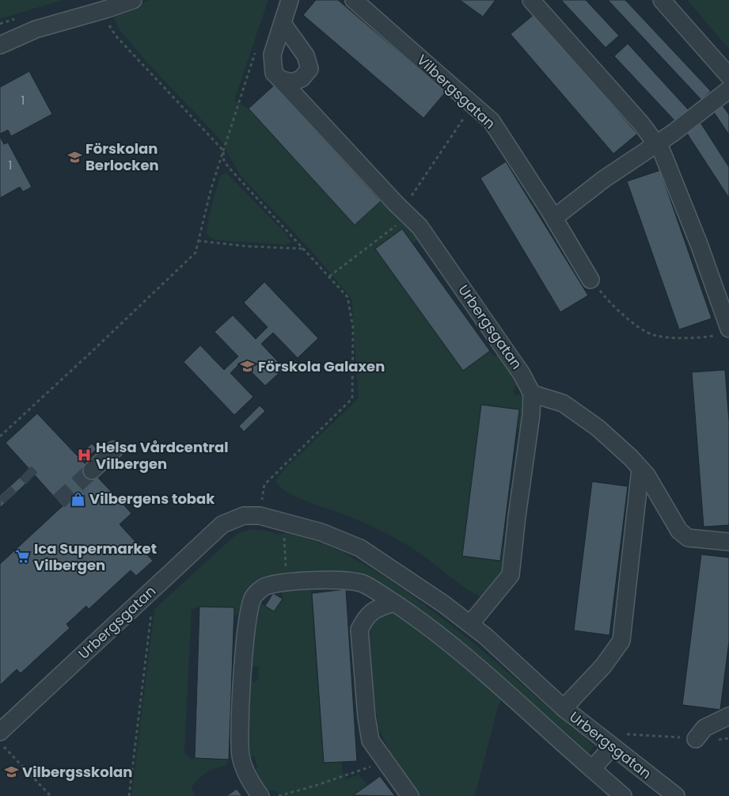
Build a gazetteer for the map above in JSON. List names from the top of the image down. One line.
{"streets":{"street":["Vilbergsgatan","Urbergsgatan"]},"places":{"school or university":["Förskolan Berlocken","Förskola Galaxen","Vilbergsskolan"],"hospital":["Helsa Vårdcentral Vilbergen"],"shop":["Vilbergens tobak"],"supermarket":["Ica Supermarket Vilbergen"]},"house_numbers":["1","1"]}
